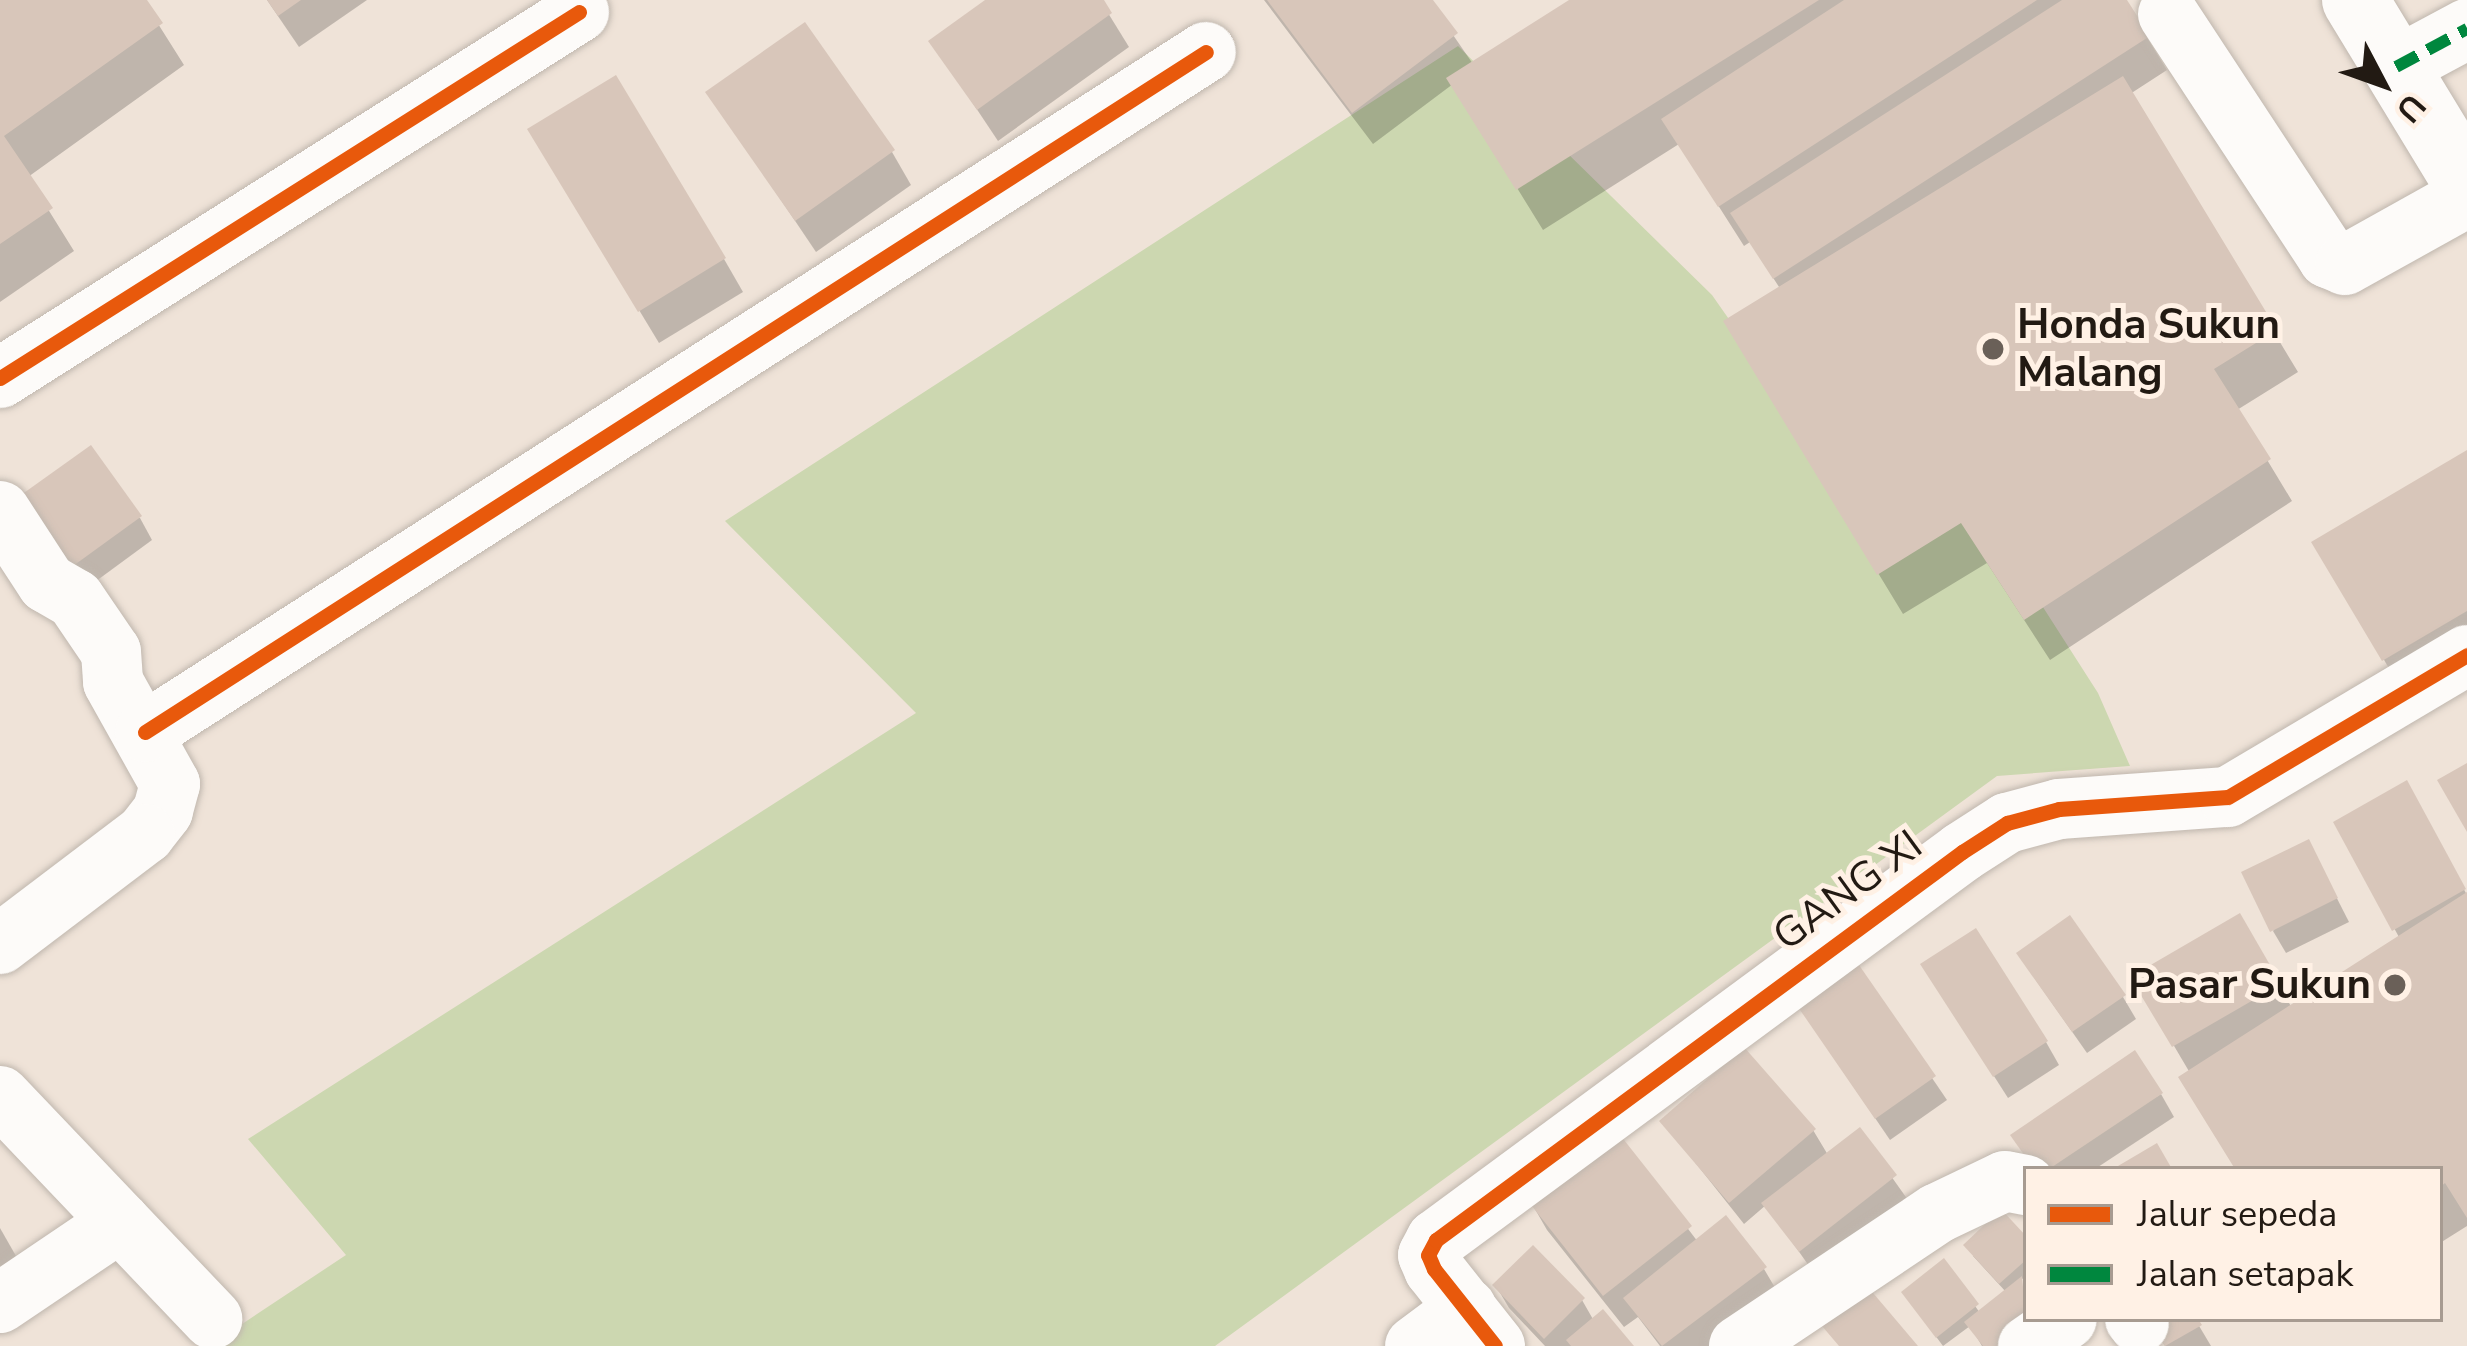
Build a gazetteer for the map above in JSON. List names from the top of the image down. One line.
{"streets":{"street":["GANG XI"]},"places":["Honda Sukun Malang","Pasar Sukun"],"legend":["Jalur sepeda","Jalan setapak"],"north":"bottom right"}
